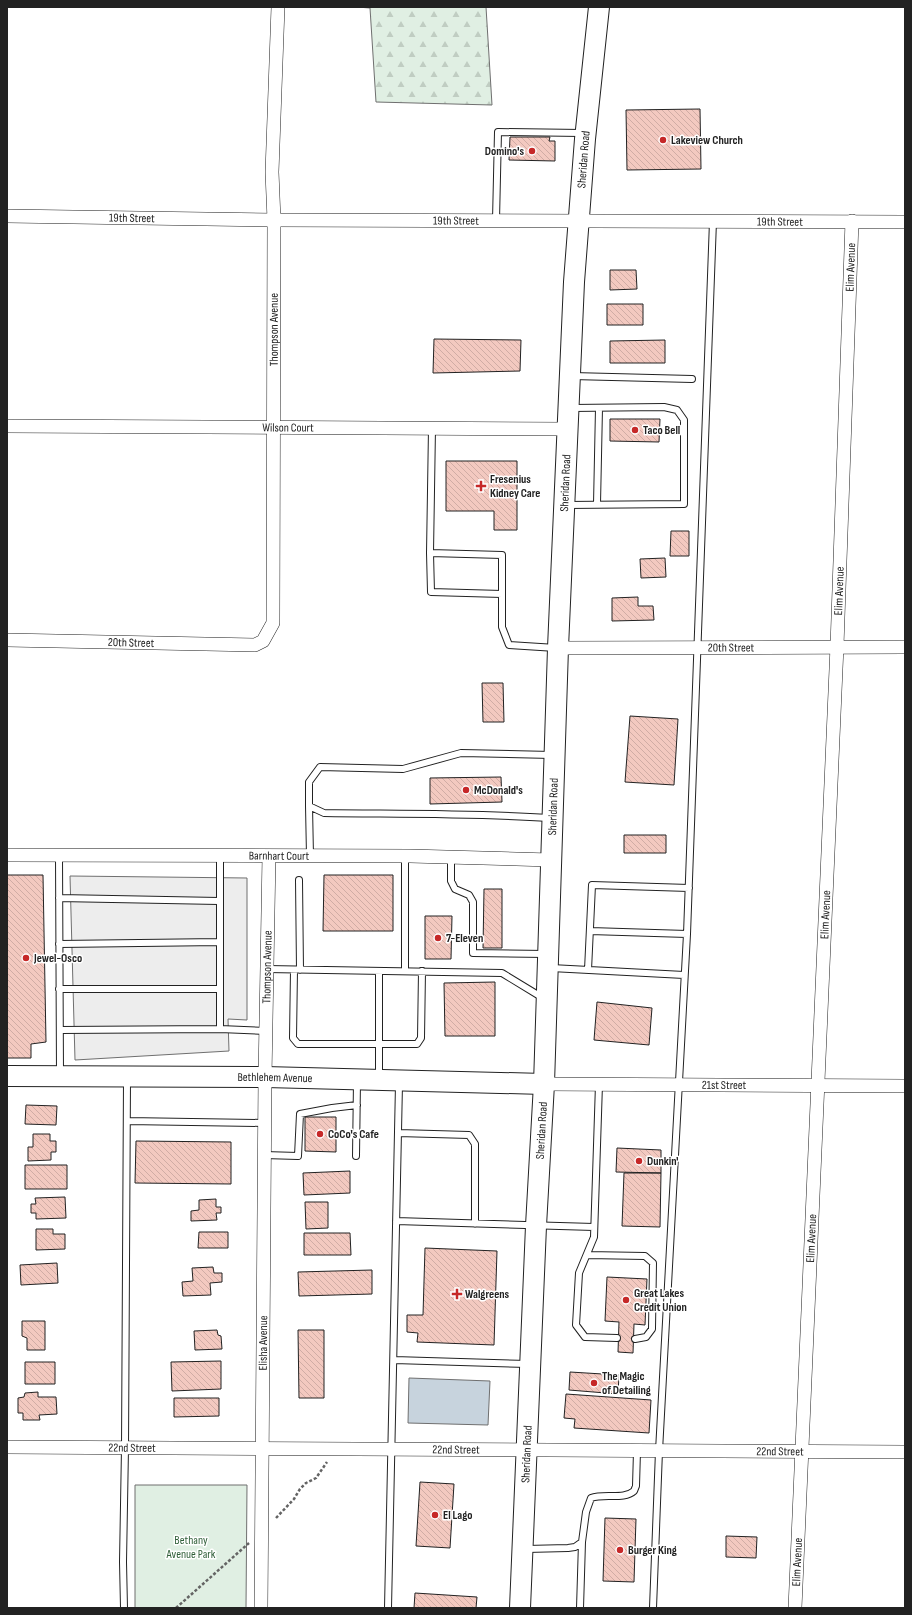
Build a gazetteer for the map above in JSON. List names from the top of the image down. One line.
{"streets":{"main road":["Sheridan Road","Bethlehem Avenue"],"street":["19th Street","Elim Avenue","Thompson Avenue","Wilson Court","20th Street","Barnhart Court","21st Street","Elisha Avenue","22nd Street"]},"crossings":[["Sheridan Road","19th Street"],["Sheridan Road","Wilson Court"],["Sheridan Road","20th Street"],["Sheridan Road","Barnhart Court"],["Sheridan Road","Bethlehem Avenue"],["Sheridan Road","21st Street"],["Sheridan Road","22nd Street"],["19th Street","Elim Avenue"],["19th Street","Thompson Avenue"],["Elim Avenue","20th Street"],["Elim Avenue","21st Street"],["Elim Avenue","22nd Street"],["Thompson Avenue","Wilson Court"],["Thompson Avenue","20th Street"],["Thompson Avenue","Barnhart Court"],["Thompson Avenue","Bethlehem Avenue"],["Thompson Avenue","Elisha Avenue"],["Bethlehem Avenue","21st Street"],["Bethlehem Avenue","Elisha Avenue"],["Elisha Avenue","22nd Street"]],"parks":["Bethany Avenue Park"],"places":{"other":["Lakeview Church","Domino's","Taco Bell","McDonald's","7-Eleven","Jewel-Osco","CoCo's Cafe","Dunkin'","Great Lakes Credit Union","The Magic of Detailing","El Lago","Burger King"],"health":["Fresenius Kidney Care","Walgreens"]}}
